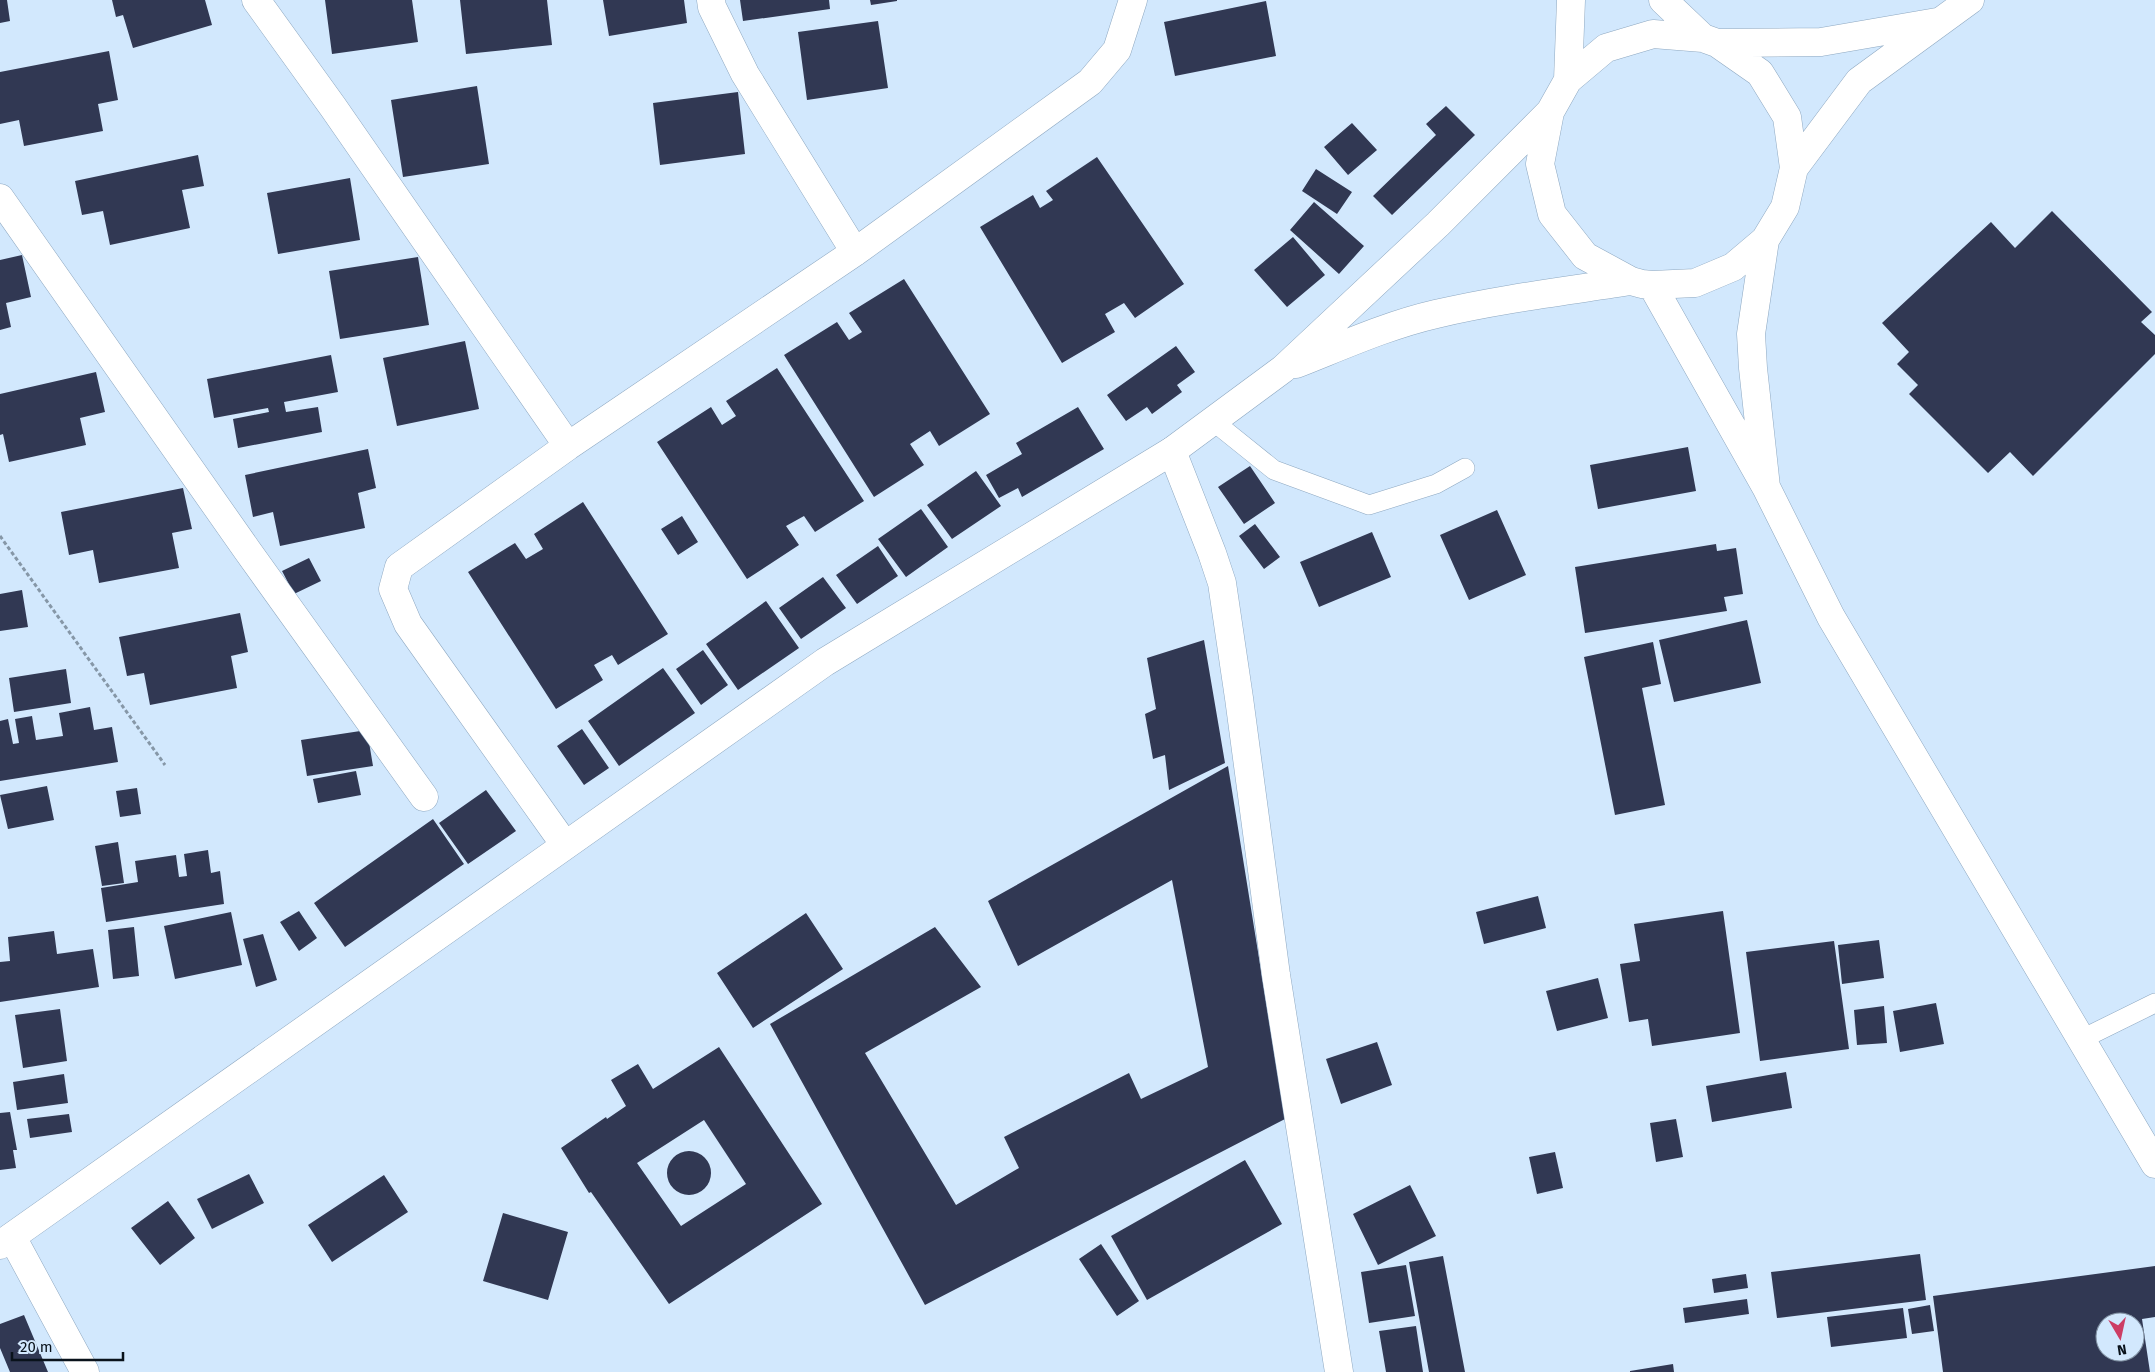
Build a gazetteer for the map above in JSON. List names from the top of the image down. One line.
{"scale_bar":"20 m","north":"bottom"}
